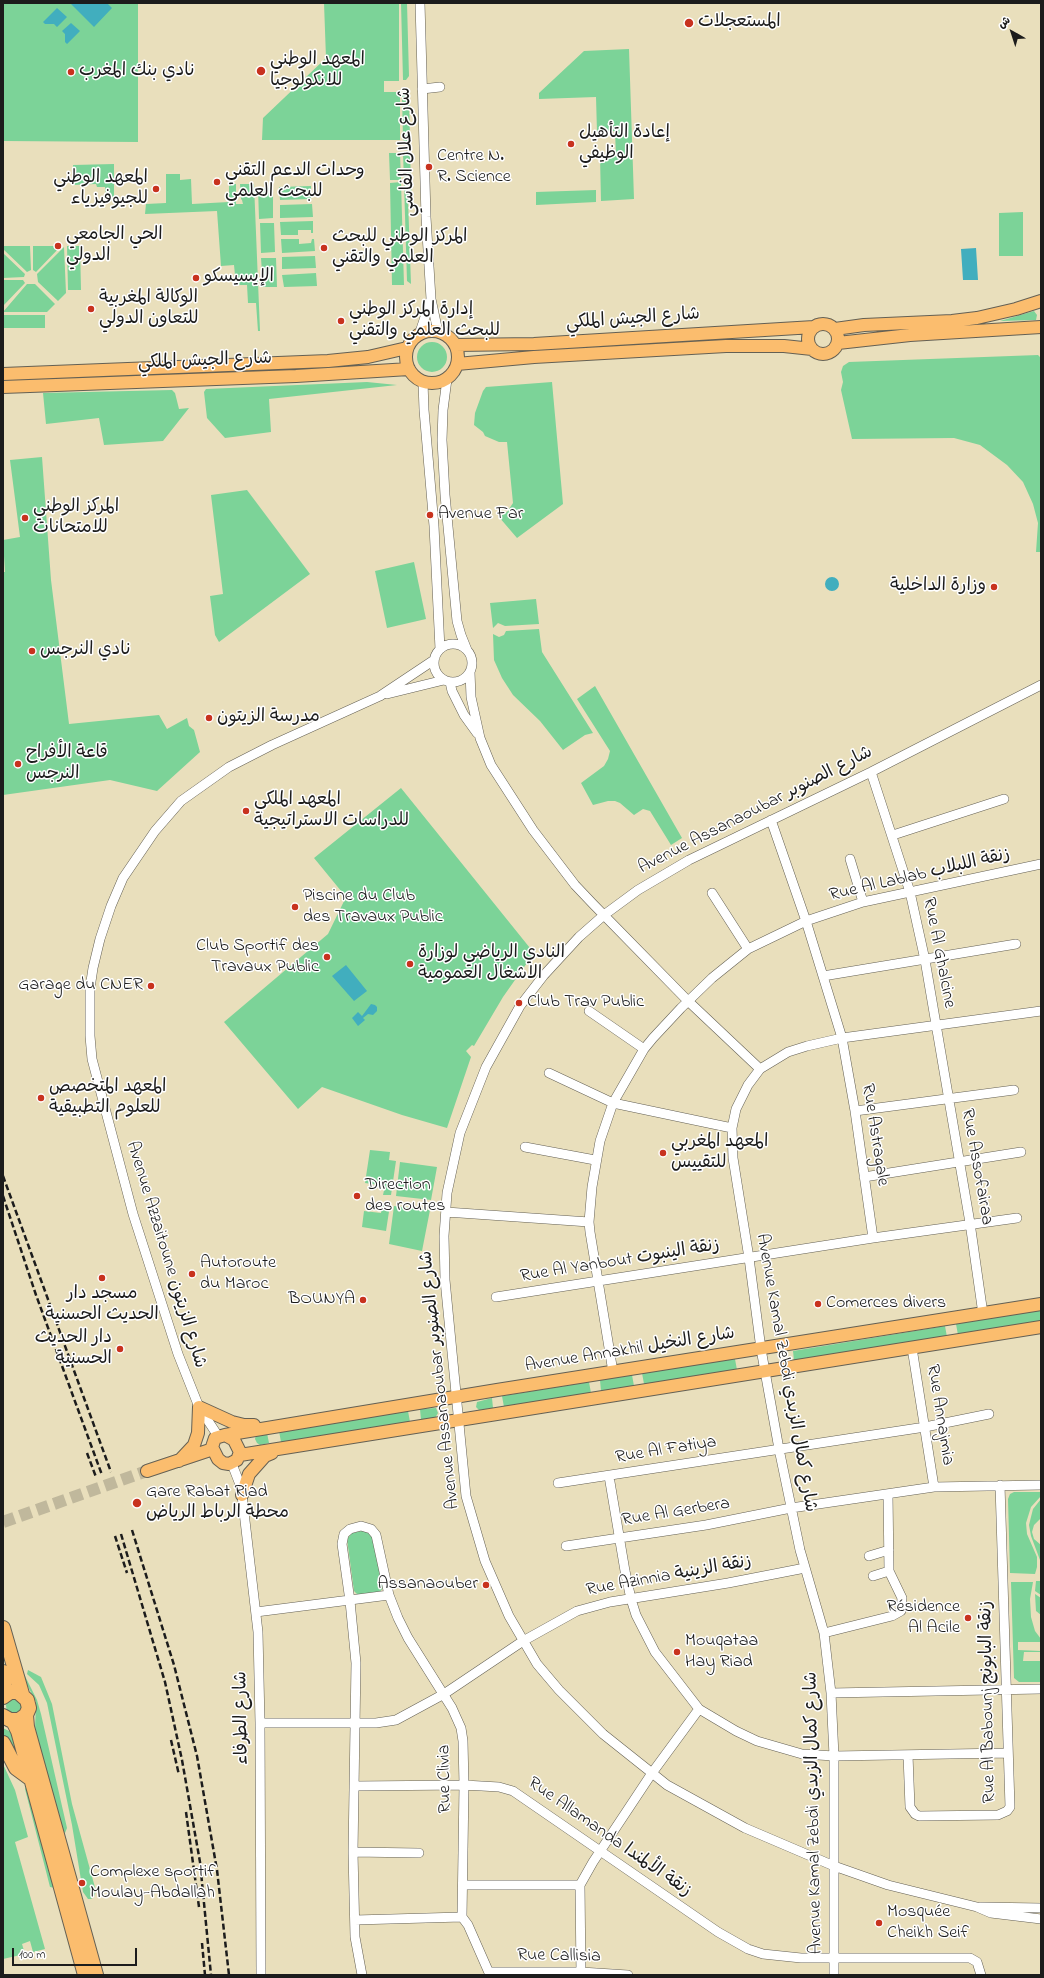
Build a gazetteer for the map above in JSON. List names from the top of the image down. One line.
{"streets":{"main road":["شارع الجيش الملكي","Avenue Annakhil شارع النخيل"],"street":["شارع علال الفاسي","Avenue Assanaoubar شارع الصنوبر","Rue Al Lablab زنقة اللبلاب","Rue Al Ghalcine","Rue Astragale","Rue Assofairaa","Avenue Azzaitoune شارع الزيتون","Rue Al Yanbout زنقة الينبوت","Avenue Kamal Zebdi شارع كمال الزبدي","Rue Annajmia","Rue Al Fatiya","Rue Al Gerbera","Rue Azinnia زنقة الزينية","Rue Al Babounj زنقة البابونج","شارع الطرفاء","Rue Clivia","Rue Allamanda زنقة الألمندا","Rue Callisia"]},"crossings":[["شارع علال الفاسي","شارع الجيش الملكي"],["Avenue Assanaoubar شارع الصنوبر","Rue Al Ghalcine"],["Avenue Assanaoubar شارع الصنوبر","Rue Astragale"],["Avenue Assanaoubar شارع الصنوبر","Avenue Annakhil شارع النخيل"],["Avenue Assanaoubar شارع الصنوبر","Avenue Kamal Zebdi شارع كمال الزبدي"],["Avenue Assanaoubar شارع الصنوبر","Rue Azinnia زنقة الزينية"],["Rue Al Lablab زنقة اللبلاب","Rue Al Ghalcine"],["Rue Al Lablab زنقة اللبلاب","Rue Astragale"],["Rue Al Lablab زنقة اللبلاب","Rue Al Yanbout زنقة الينبوت"],["Rue Al Lablab زنقة اللبلاب","Avenue Annakhil شارع النخيل"],["Rue Al Ghalcine","Rue Assofairaa"],["Rue Al Ghalcine","Avenue Kamal Zebdi شارع كمال الزبدي"],["Rue Astragale","Rue Al Yanbout زنقة الينبوت"],["Rue Astragale","Avenue Kamal Zebdi شارع كمال الزبدي"],["Rue Assofairaa","Rue Al Yanbout زنقة الينبوت"],["Rue Assofairaa","Avenue Annakhil شارع النخيل"],["Rue Assofairaa","Avenue Kamal Zebdi شارع كمال الزبدي"],["Avenue Azzaitoune شارع الزيتون","Avenue Annakhil شارع النخيل"],["Avenue Azzaitoune شارع الزيتون","شارع الطرفاء"],["Rue Al Yanbout زنقة الينبوت","Avenue Kamal Zebdi شارع كمال الزبدي"],["Avenue Annakhil شارع النخيل","Avenue Kamal Zebdi شارع كمال الزبدي"],["Avenue Annakhil شارع النخيل","شارع الطرفاء"],["Avenue Kamal Zebdi شارع كمال الزبدي","Rue Al Fatiya"],["Avenue Kamal Zebdi شارع كمال الزبدي","Rue Al Gerbera"],["Avenue Kamal Zebdi شارع كمال الزبدي","Rue Azinnia زنقة الزينية"],["Avenue Kamal Zebdi شارع كمال الزبدي","Rue Allamanda زنقة الألمندا"],["Rue Annajmia","Rue Al Fatiya"],["Rue Annajmia","Rue Al Gerbera"],["Rue Al Gerbera","Rue Al Babounj زنقة البابونج"],["Rue Azinnia زنقة الزينية","شارع الطرفاء"],["Rue Azinnia زنقة الزينية","Rue Clivia"],["Rue Clivia","Rue Allamanda زنقة الألمندا"]],"places":["المستعجلات","المعهد الوطني للانكولوجيا","نادي بنك المغرب","إعادة التأهيل الوظيفي","Centre N. R. Science","وحدات الدعم التقني للبحث العلمي","المعهد الوطني للجيوفيزياء","الحي الجامعي الدولي","المركز الوطني للبحث العلمي والتقني","اﻹيسيسكو","الوكالة المغربية للتعاون الدولي","إدارة المركز الوطني للبحث العلمي والتقني","Avenue Far","المركز الوطني للامتحانات","وزارة الداخلية","نادي النرجس","مدرسة الزيتون","قاعة الأفراح النرجس","المعهد الملكي للدراسات الاستراتيجية","Piscine du Club des Travaux Public","Club Sportif des Travaux Public","النادي الرياضي لوزارة الاشغال العمومية","Garage du CNER","Club Trav Public","المعهد المتخصص للعلوم التطبيقية","المعهد المغربي للتقييس","Direction des routes","Autoroute du Maroc","مسجد دار الحديث الحسنية","BOUNYA","Comerces divers","دار الحديث الحسنية","Gare Rabat Riad محطة الرباط الرياض","Assanaouber","Résidence Al Acile","Mouqataa Hay Riad","Complexe sportif Moulay-Abdallah","Mosquée Cheikh Seif"],"scale_bar":"100 m","north":"top left"}
